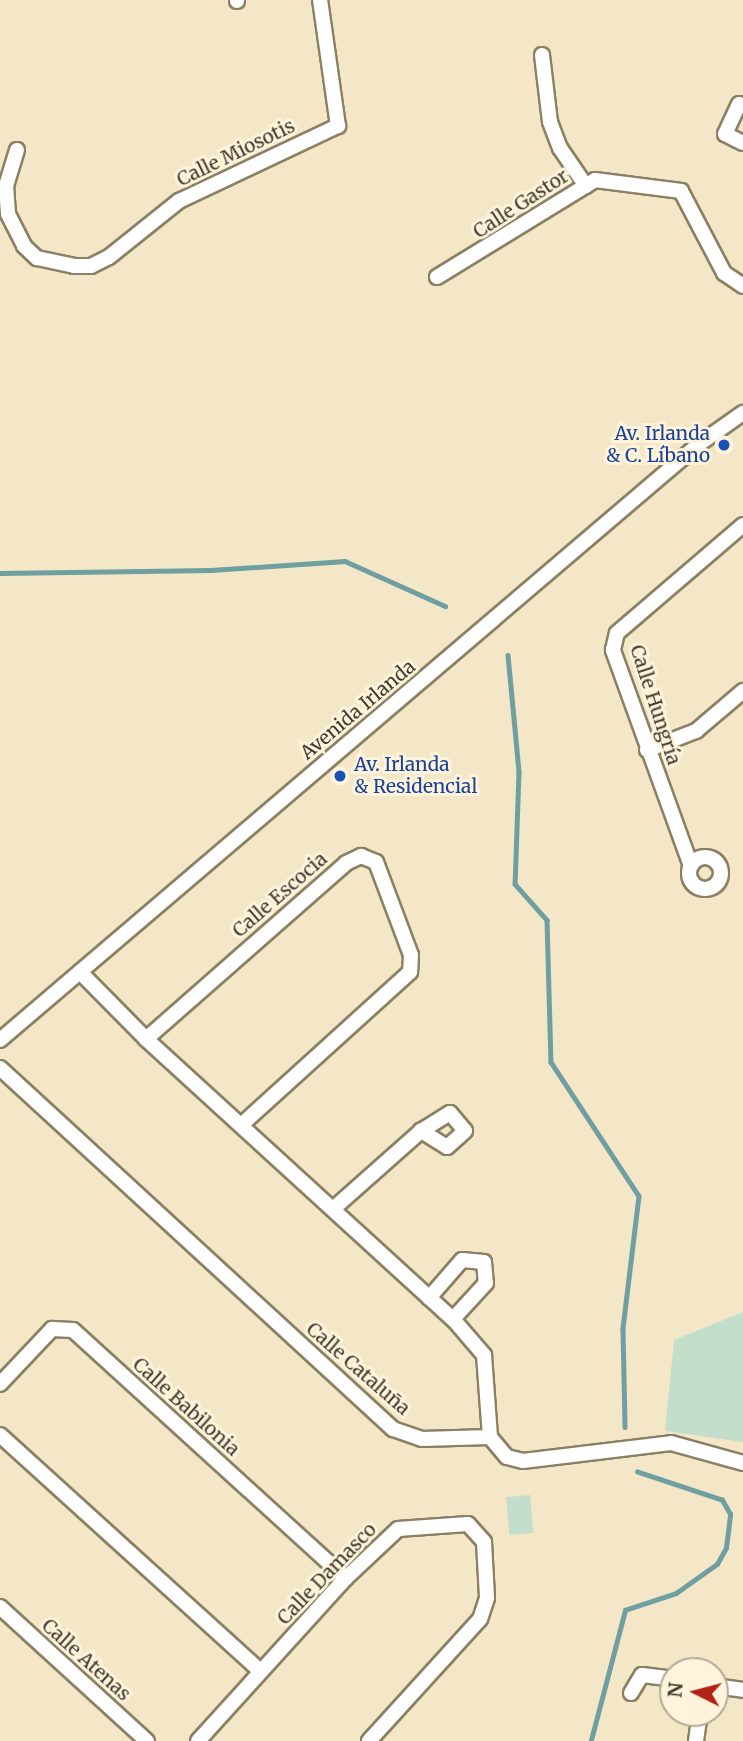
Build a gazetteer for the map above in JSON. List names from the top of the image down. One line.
{"streets":{"street":["Calle Miosotis","Calle Gastor","Calle Hungría","Avenida Irlanda","Calle Escocia","Calle Cataluña","Calle Babilonia","Calle Damasco","Calle Atenas"]},"crossings":[["Calle Babilonia","Calle Damasco"]],"places":["Av. Irlanda & C. Líbano","Av. Irlanda & Residencial"],"north":"left"}
